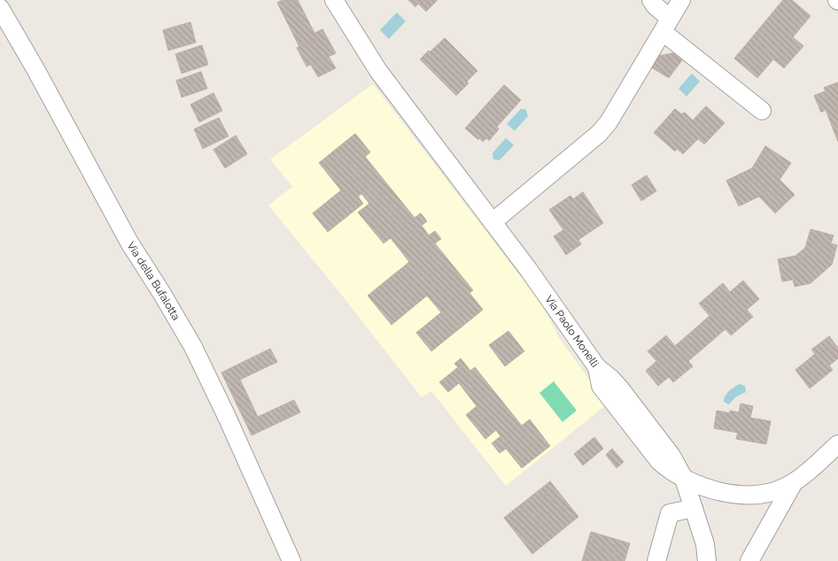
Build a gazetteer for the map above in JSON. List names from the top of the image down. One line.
{"streets":{"street":["Via della Bufalotta","Via Paolo Monelli"]}}
